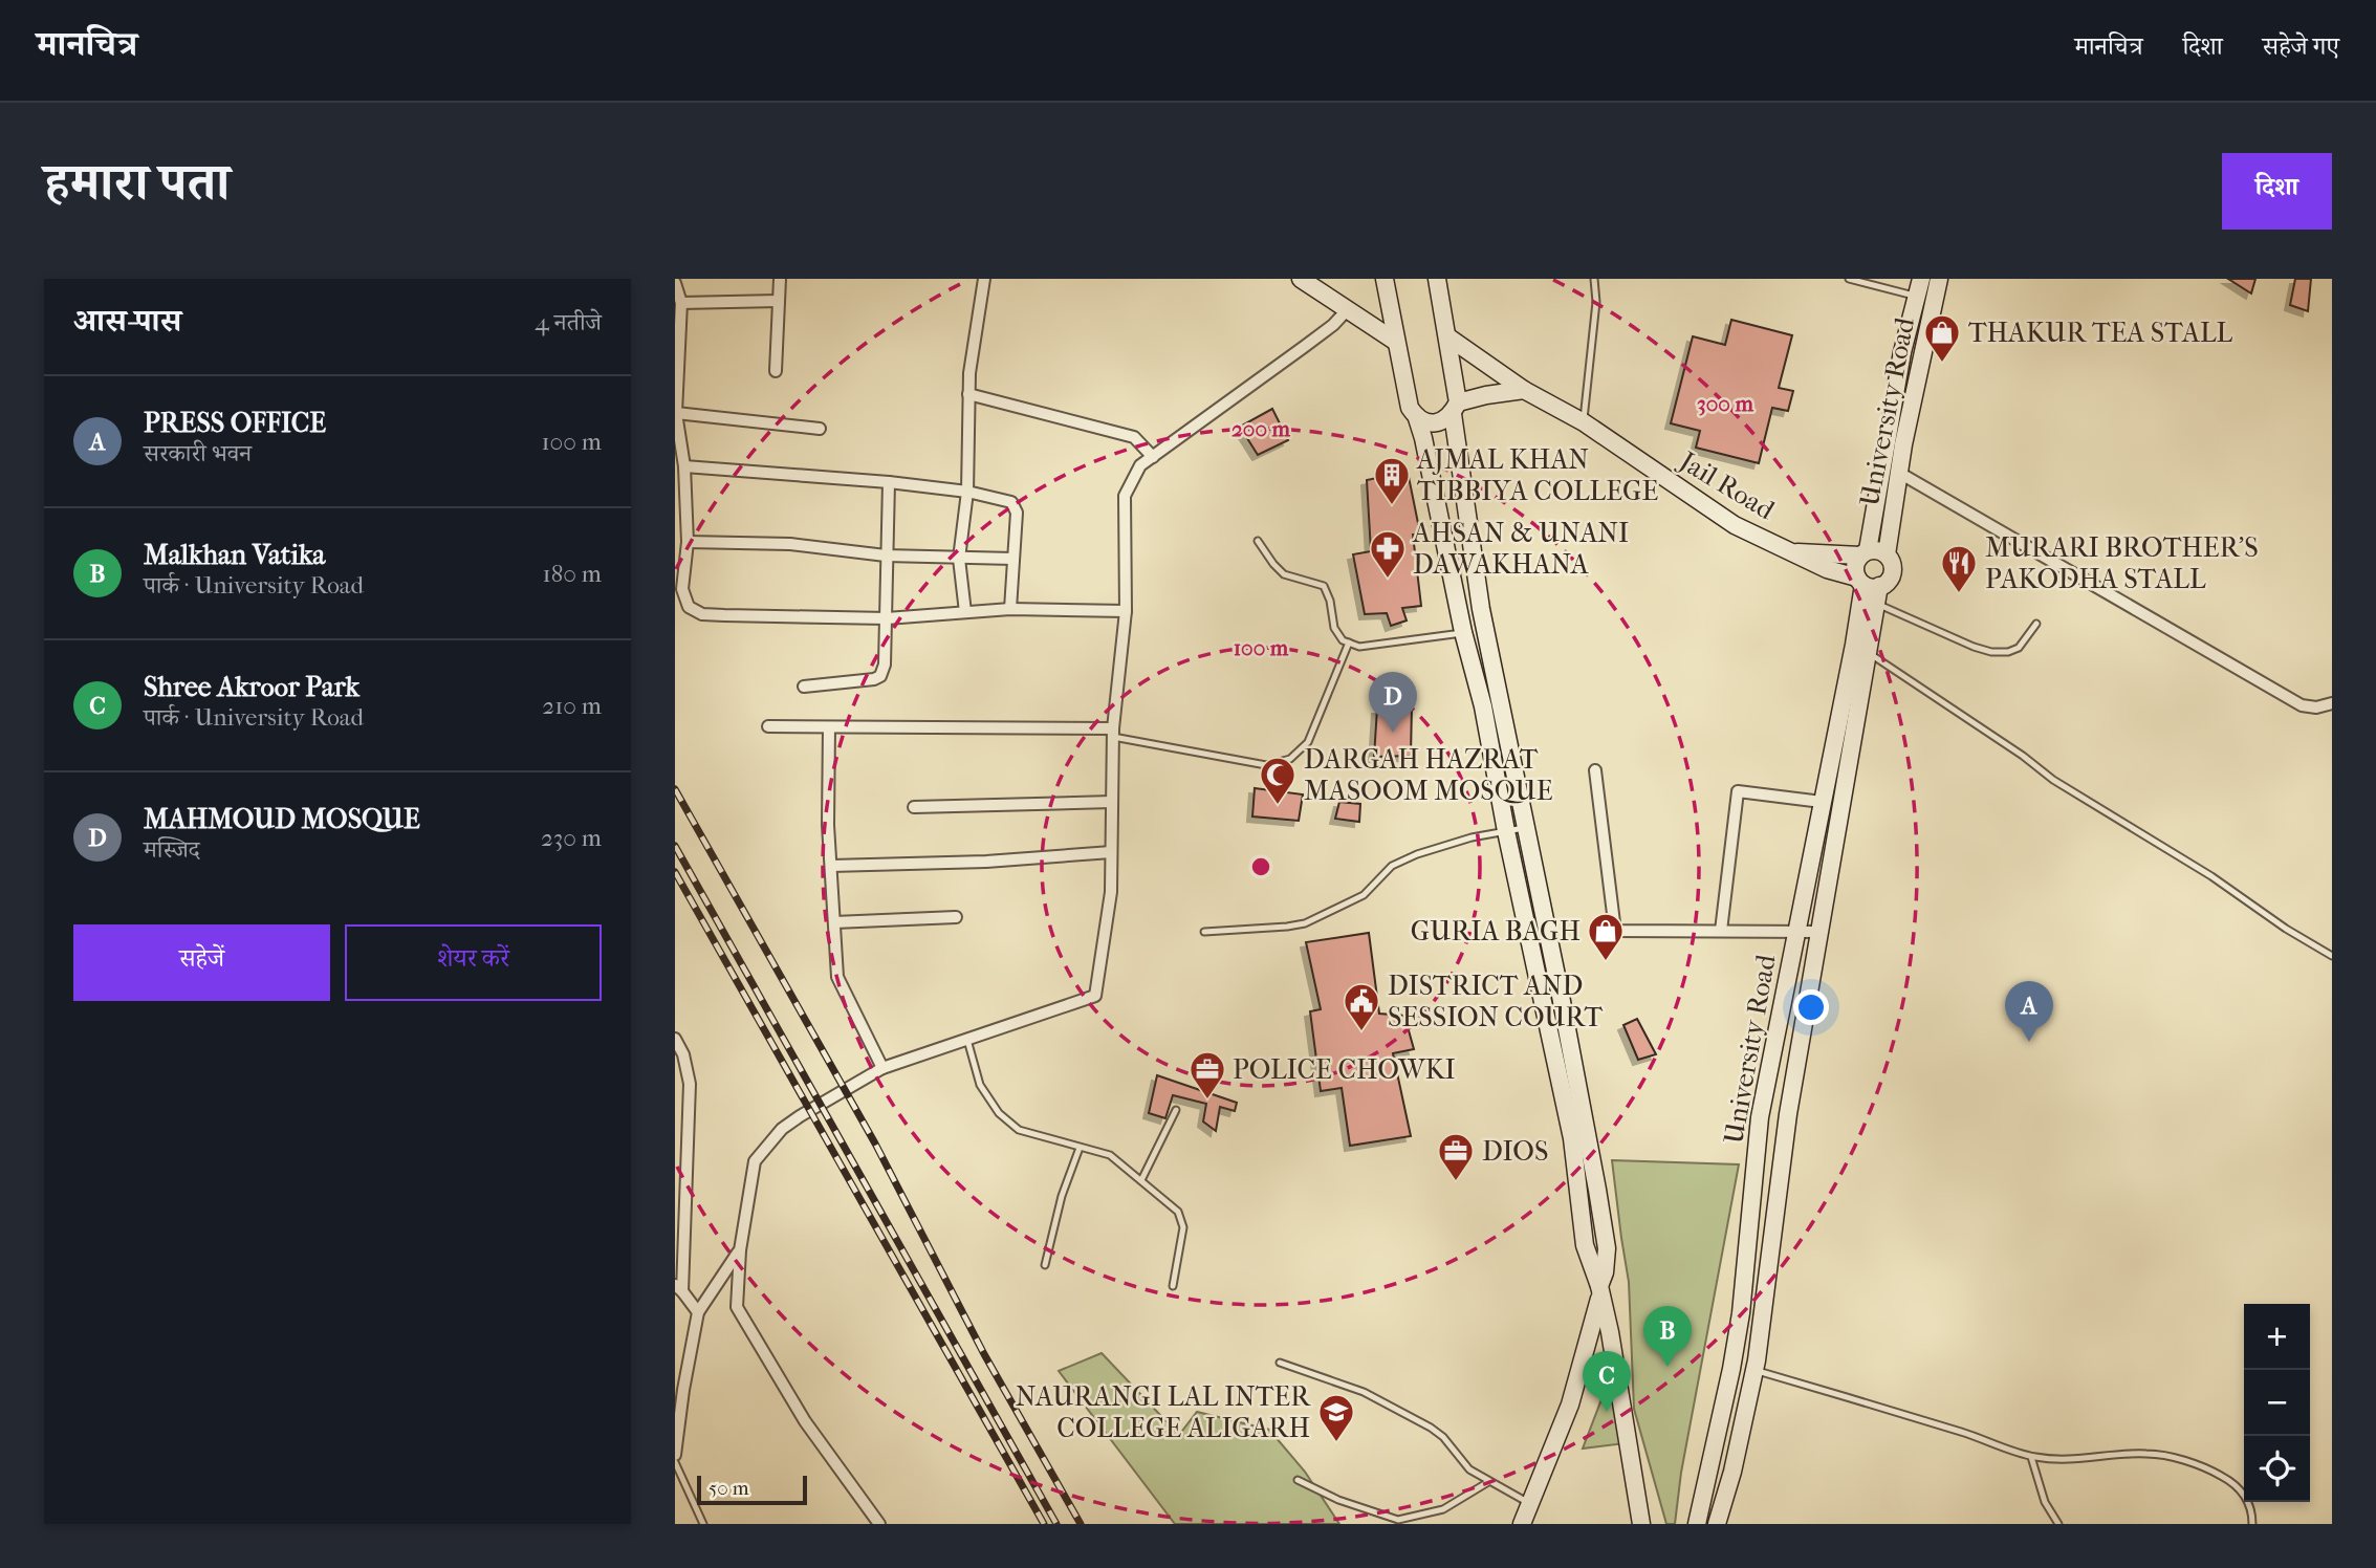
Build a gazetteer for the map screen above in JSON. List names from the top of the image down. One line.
{"streets":{"main road":["University Road","Jail Road"]},"crossings":[["University Road","Jail Road"]],"places":{"shop":["THAKUR TEA STALL","GURIA BAGH"],"building":["AJMAL KHAN TIBBIYA COLLEGE"],"pharmacy":["AHSAN & UNANI DAWAKHANA"],"restaurant":["MURARI BROTHER'S PAKODHA STALL"],"mosque":["DARGAH HAZRAT MASOOM MOSQUE"],"public building":["DISTRICT AND SESSION COURT"],"office":["POLICE CHOWKI","DIOS"],"school or university":["NAURANGI LAL INTER COLLEGE ALIGARH"]},"scale_bar":"50 m","page":{"header":"मानचित्र","nav":["मानचित्र","दिशा","सहेजे गए"],"title":"हमारा पता","buttons":["दिशा",["सहेजें","शेयर करें"]],"heading":["आस-पास","4 नतीजे"],"list":[{"mark":"A","name":"PRESS OFFICE","note":"सरकारी भवन","value":"100 m"},{"mark":"B","name":"Malkhan Vatika","note":"पार्क · University Road","value":"180 m"},{"mark":"C","name":"Shree Akroor Park","note":"पार्क · University Road","value":"210 m"},{"mark":"D","name":"MAHMOUD MOSQUE","note":"मस्जिद","value":"230 m"}],"pins":["D","A","B","C"],"map_buttons":["+","−"],"scale":"50 m"},"rings":["300 m","200 m","100 m"]}
